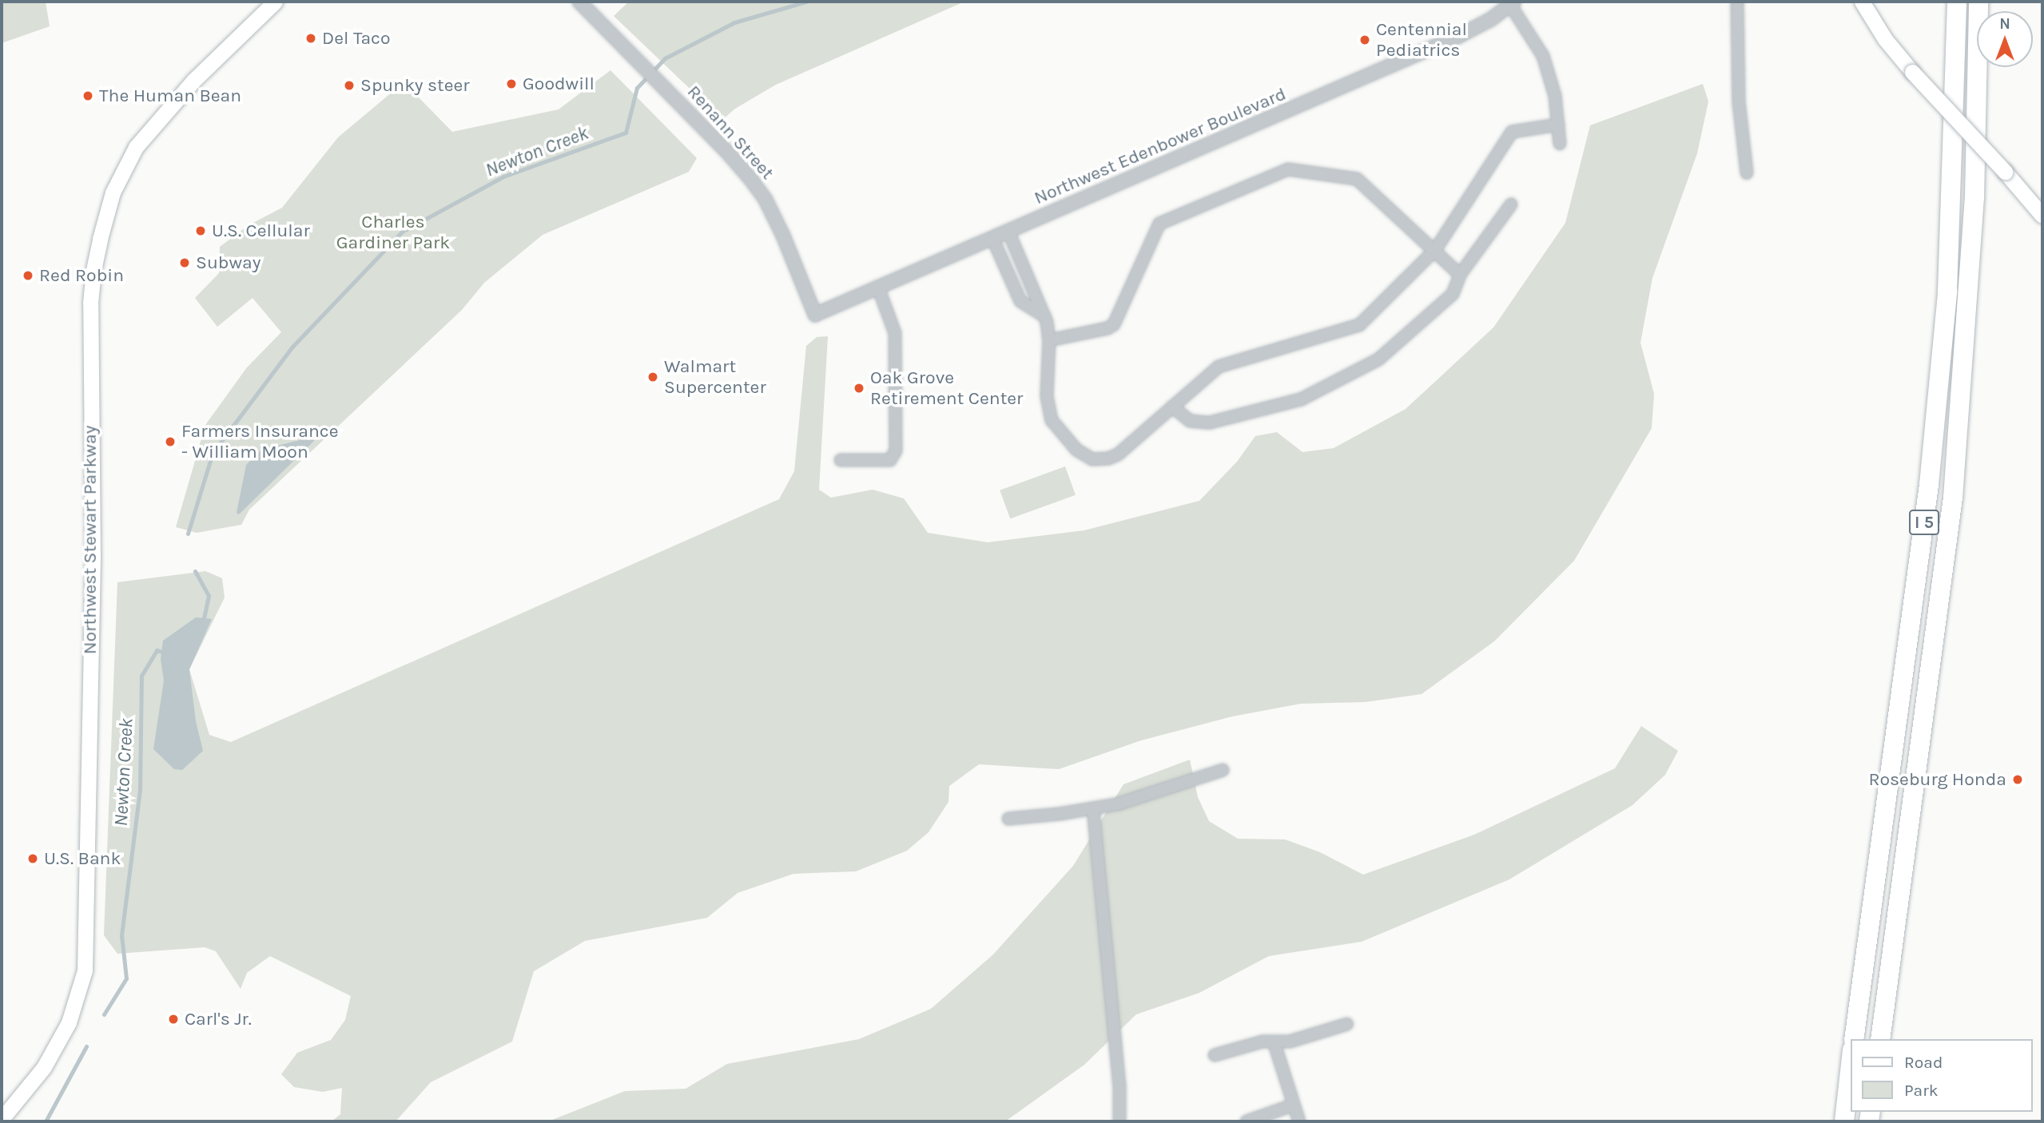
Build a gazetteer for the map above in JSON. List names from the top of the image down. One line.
{"streets":{"highway":["I 5"],"main road":["Northwest Stewart Parkway"],"street":["Renann Street","Northwest Edenbower Boulevard"]},"crossings":[["Renann Street","Northwest Edenbower Boulevard"]],"water":["Newton Creek"],"parks":["Charles Gardiner Park"],"places":["Del Taco","Centennial Pediatrics","Goodwill","Spunky steer","The Human Bean","U.S. Cellular","Subway","Red Robin","Walmart Supercenter","Oak Grove Retirement Center","Farmers Insurance - William Moon","Roseburg Honda","U.S. Bank","Carl's Jr."],"legend":["Road","Park"],"north":"top"}
